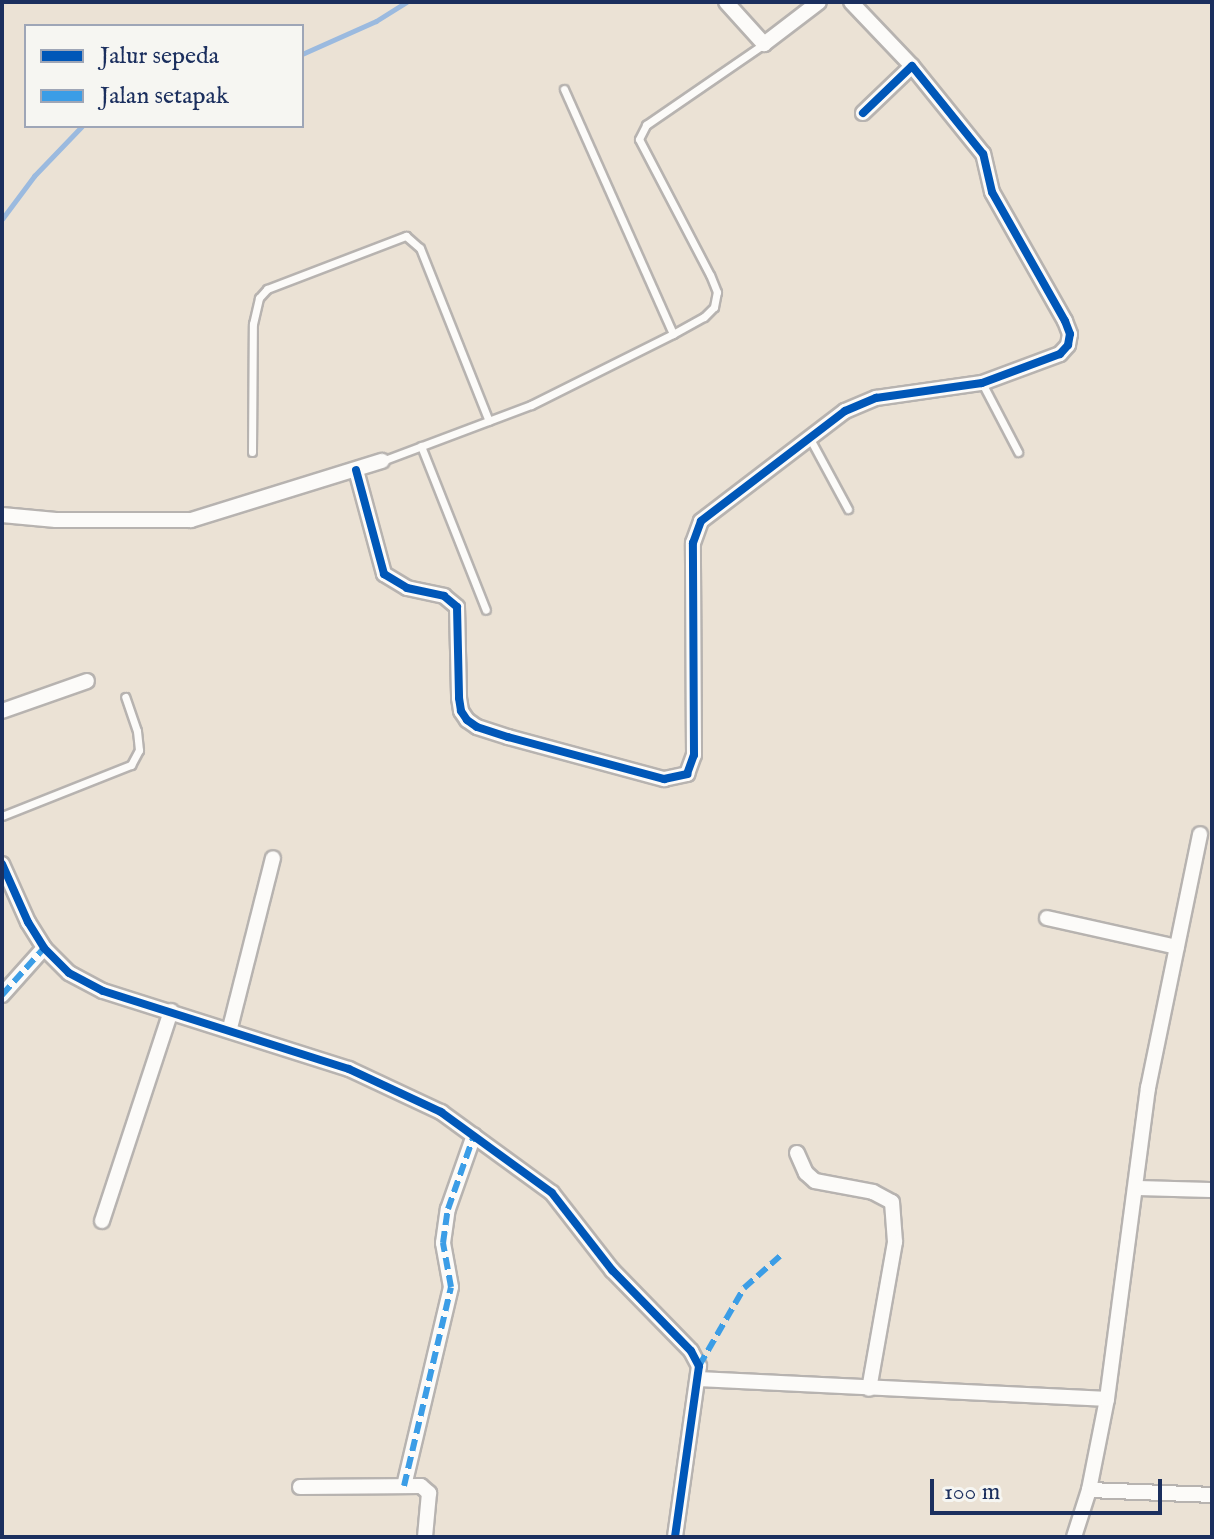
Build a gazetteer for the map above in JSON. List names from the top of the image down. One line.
{"legend":["Jalur sepeda","Jalan setapak"],"scale_bar":"100 m"}
